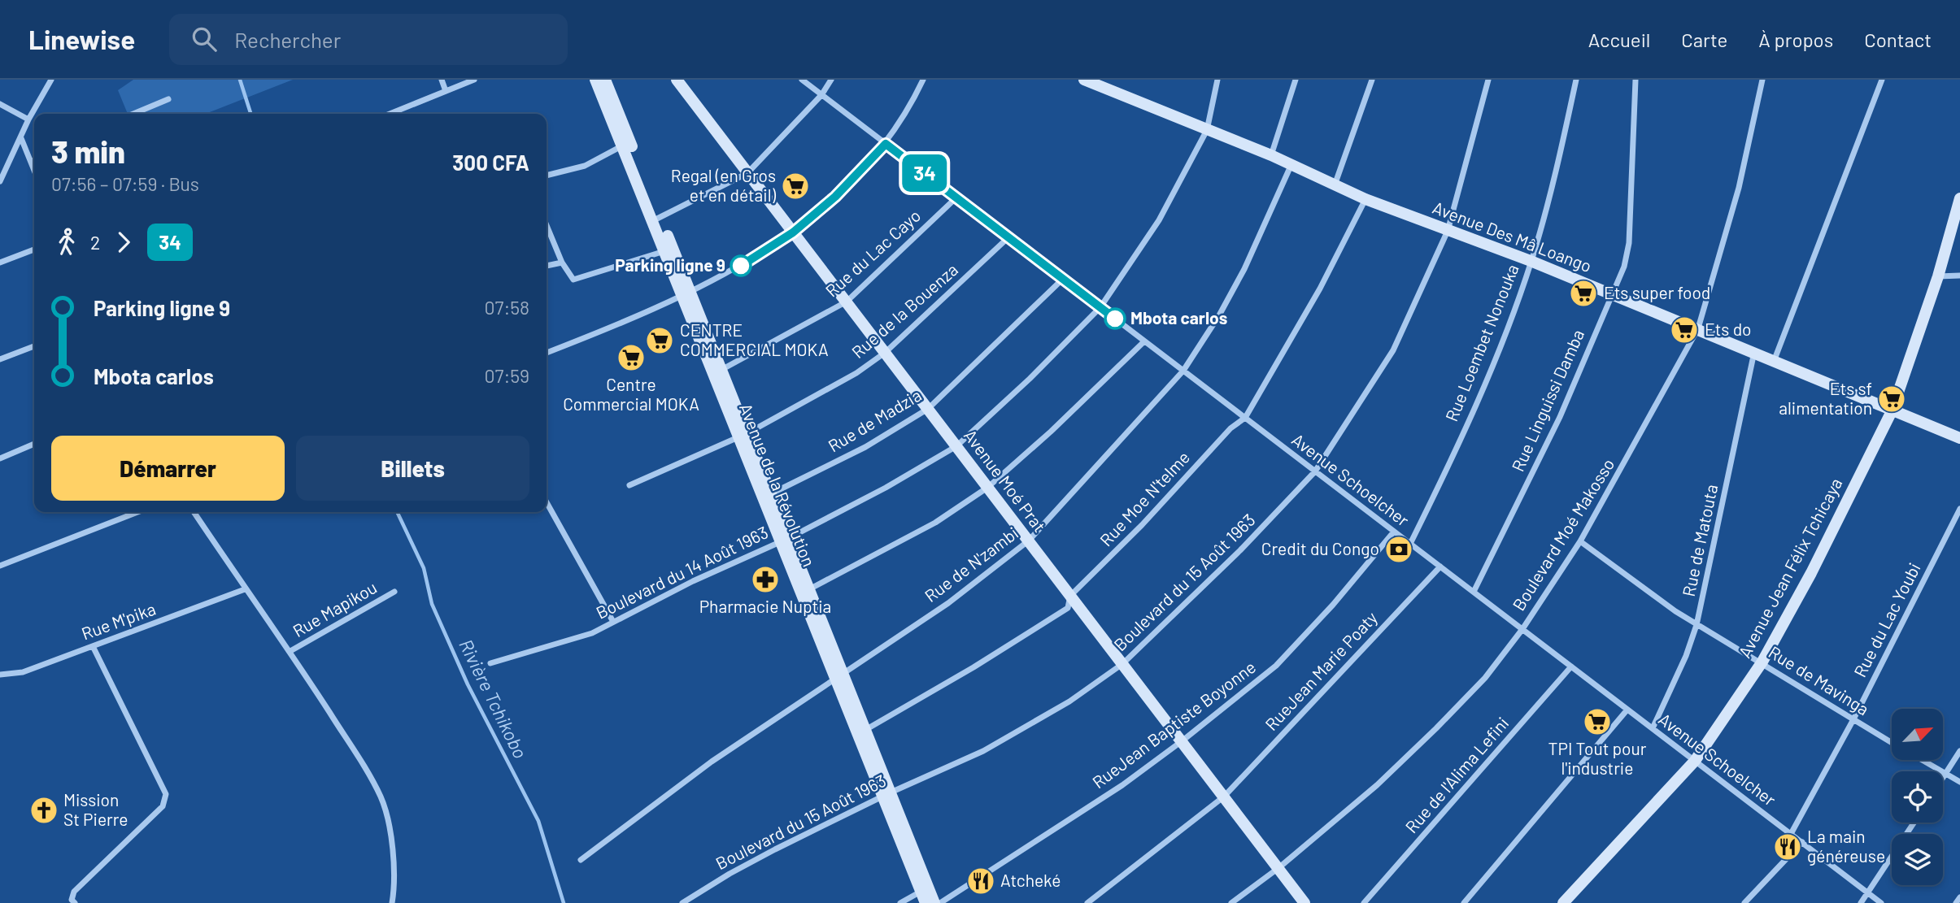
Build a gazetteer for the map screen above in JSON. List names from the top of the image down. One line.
{"streets":{"street":["Avenue Des Mâ Loango","Rue du Lac Cayo","Rue de la Bouenza","Rue Loembet Nonouka","Rue Linguissi Damba","Rue de Madzia","Avenue Schoelcher","Avenue Moé Prat","Avenue de la Révolution","Rue Moe N'telme","Boulevard Moé Makosso","Rue de Matouta","Rue de N'zambi","Avenue Jean Félix Tchicaya","Boulevard du 14 Août 1963","Boulevard du 15 Août 1963","Rue Mapikou","Rue du Lac Youbi","Rue M'pika","RueJean Marie Poaty","Rue de Mavinga","RueJean Baptiste Boyonne","Rue de l'Alima Lefini"]},"crossings":[["Avenue Des Mâ Loango","Rue Loembet Nonouka"],["Avenue Des Mâ Loango","Rue Linguissi Damba"],["Avenue Des Mâ Loango","Rue Moe N'telme"],["Avenue Des Mâ Loango","Boulevard Moé Makosso"],["Avenue Des Mâ Loango","Rue de Matouta"],["Avenue Des Mâ Loango","Rue de N'zambi"],["Avenue Des Mâ Loango","Avenue Jean Félix Tchicaya"],["Avenue Des Mâ Loango","Boulevard du 14 Août 1963"],["Avenue Des Mâ Loango","Boulevard du 15 Août 1963"],["Rue du Lac Cayo","Avenue Schoelcher"],["Rue du Lac Cayo","Avenue Moé Prat"],["Rue du Lac Cayo","Avenue de la Révolution"],["Rue de la Bouenza","Avenue Schoelcher"],["Rue de la Bouenza","Avenue Moé Prat"],["Rue de la Bouenza","Avenue de la Révolution"],["Rue Loembet Nonouka","Avenue Schoelcher"],["Rue Linguissi Damba","Avenue Schoelcher"],["Rue de Madzia","Avenue Schoelcher"],["Rue de Madzia","Avenue Moé Prat"],["Rue de Madzia","Avenue de la Révolution"],["Avenue Schoelcher","Rue Moe N'telme"],["Avenue Schoelcher","Boulevard Moé Makosso"],["Avenue Schoelcher","Rue de Matouta"],["Avenue Schoelcher","Rue de N'zambi"],["Avenue Schoelcher","Avenue Jean Félix Tchicaya"],["Avenue Schoelcher","Boulevard du 14 Août 1963"],["Avenue Schoelcher","Boulevard du 15 Août 1963"],["Avenue Schoelcher","Rue du Lac Youbi"],["Avenue Schoelcher","RueJean Marie Poaty"],["Avenue Schoelcher","RueJean Baptiste Boyonne"],["Avenue Schoelcher","Rue de l'Alima Lefini"],["Avenue Moé Prat","Rue Moe N'telme"],["Avenue Moé Prat","Boulevard Moé Makosso"],["Avenue Moé Prat","Rue de N'zambi"],["Avenue Moé Prat","Boulevard du 14 Août 1963"],["Avenue Moé Prat","Boulevard du 15 Août 1963"],["Avenue Moé Prat","RueJean Marie Poaty"],["Avenue Moé Prat","RueJean Baptiste Boyonne"],["Avenue de la Révolution","Rue Moe N'telme"],["Avenue de la Révolution","Rue de N'zambi"],["Avenue de la Révolution","Boulevard du 14 Août 1963"],["Avenue de la Révolution","Boulevard du 15 Août 1963"],["Boulevard Moé Makosso","Rue de Mavinga"],["Rue de Matouta","Rue de Mavinga"],["Avenue Jean Félix Tchicaya","Rue de Mavinga"],["Rue du Lac Youbi","Rue de Mavinga"]],"water":["Rivière Tchikobo"],"places":{"supermarket":["Regal (en Gros et en détail)","Ets super food","Ets do","CENTRE COMMERCIAL MOKA","Centre Commercial MOKA","Ets sf alimentation","TPI Tout pour l'industrie"],"other":["Parking ligne 9","Mbota carlos"],"bank":["Credit du Congo"],"pharmacy":["Pharmacie Nuptia"],"church":["Mission St Pierre"],"restaurant":["La main généreuse","Atcheké"]},"lines":["bus line 34"],"north":"top right","page":{"header":"Linewise","search":"Rechercher","nav":["Accueil","Carte","À propos","Contact"],"on_map":"34","heading":["3 min","07:56 – 07:59 · Bus","300 CFA"],"legs":["2","34"],"list":[{"name":"Parking ligne 9","value":"07:58"},{"name":"Mbota carlos","value":"07:59"}],"buttons":["Démarrer","Billets"]}}
